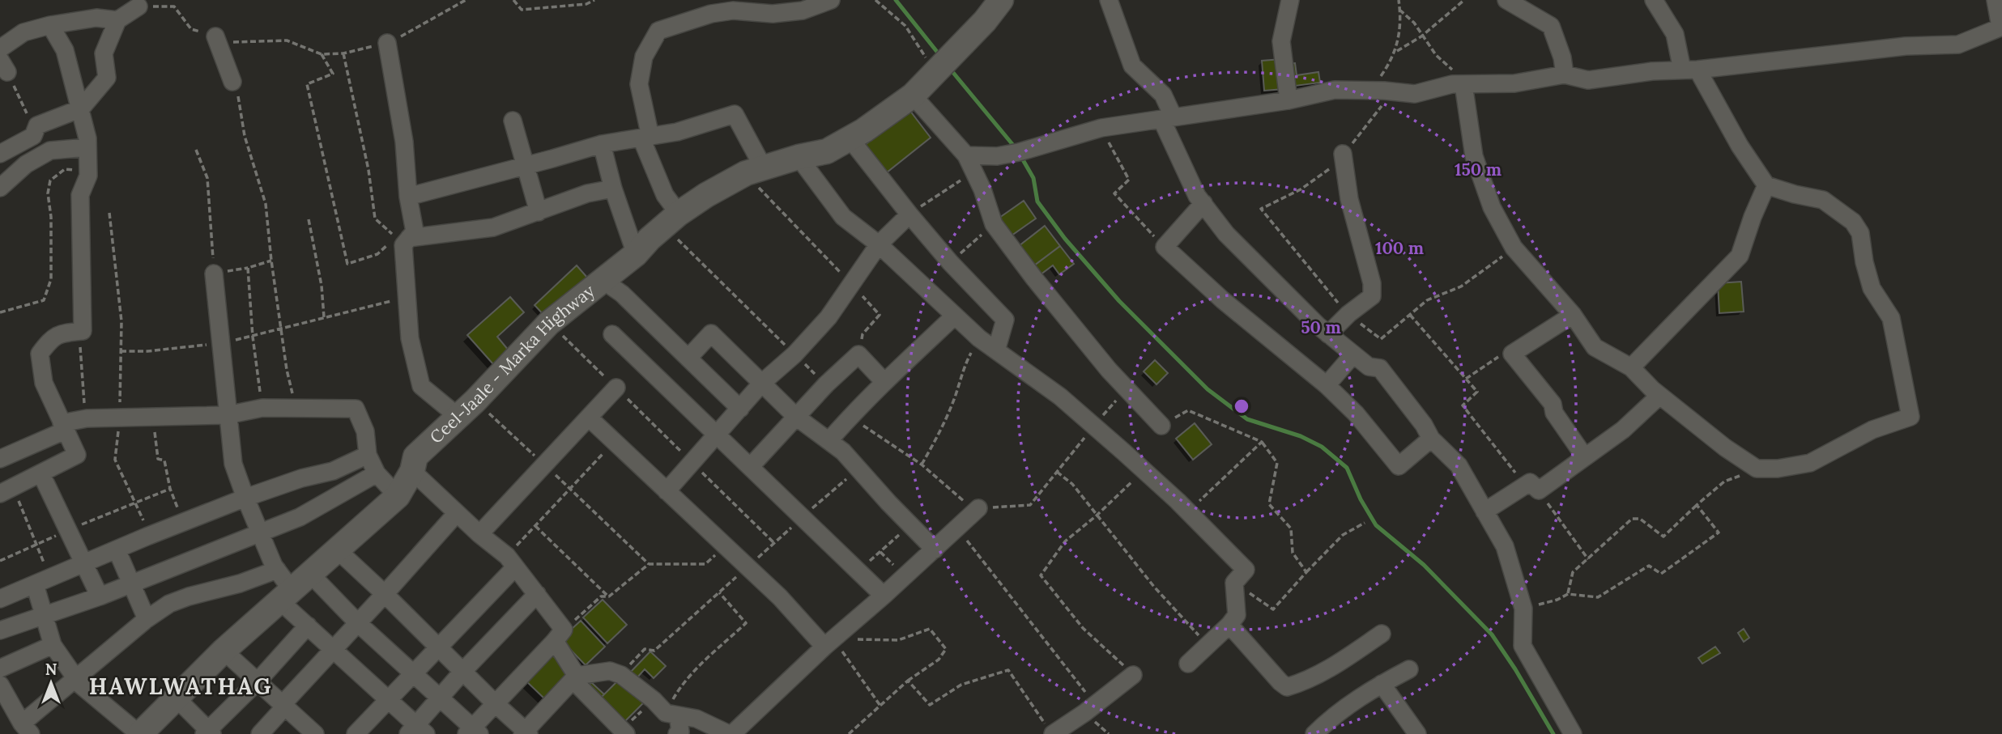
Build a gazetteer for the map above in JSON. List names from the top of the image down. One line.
{"streets":{"street":["Ceel-Jaale - Marka Highway"]},"districts":["HAWLWATHAG"],"north":"top","rings":["150 m","100 m","50 m"]}
